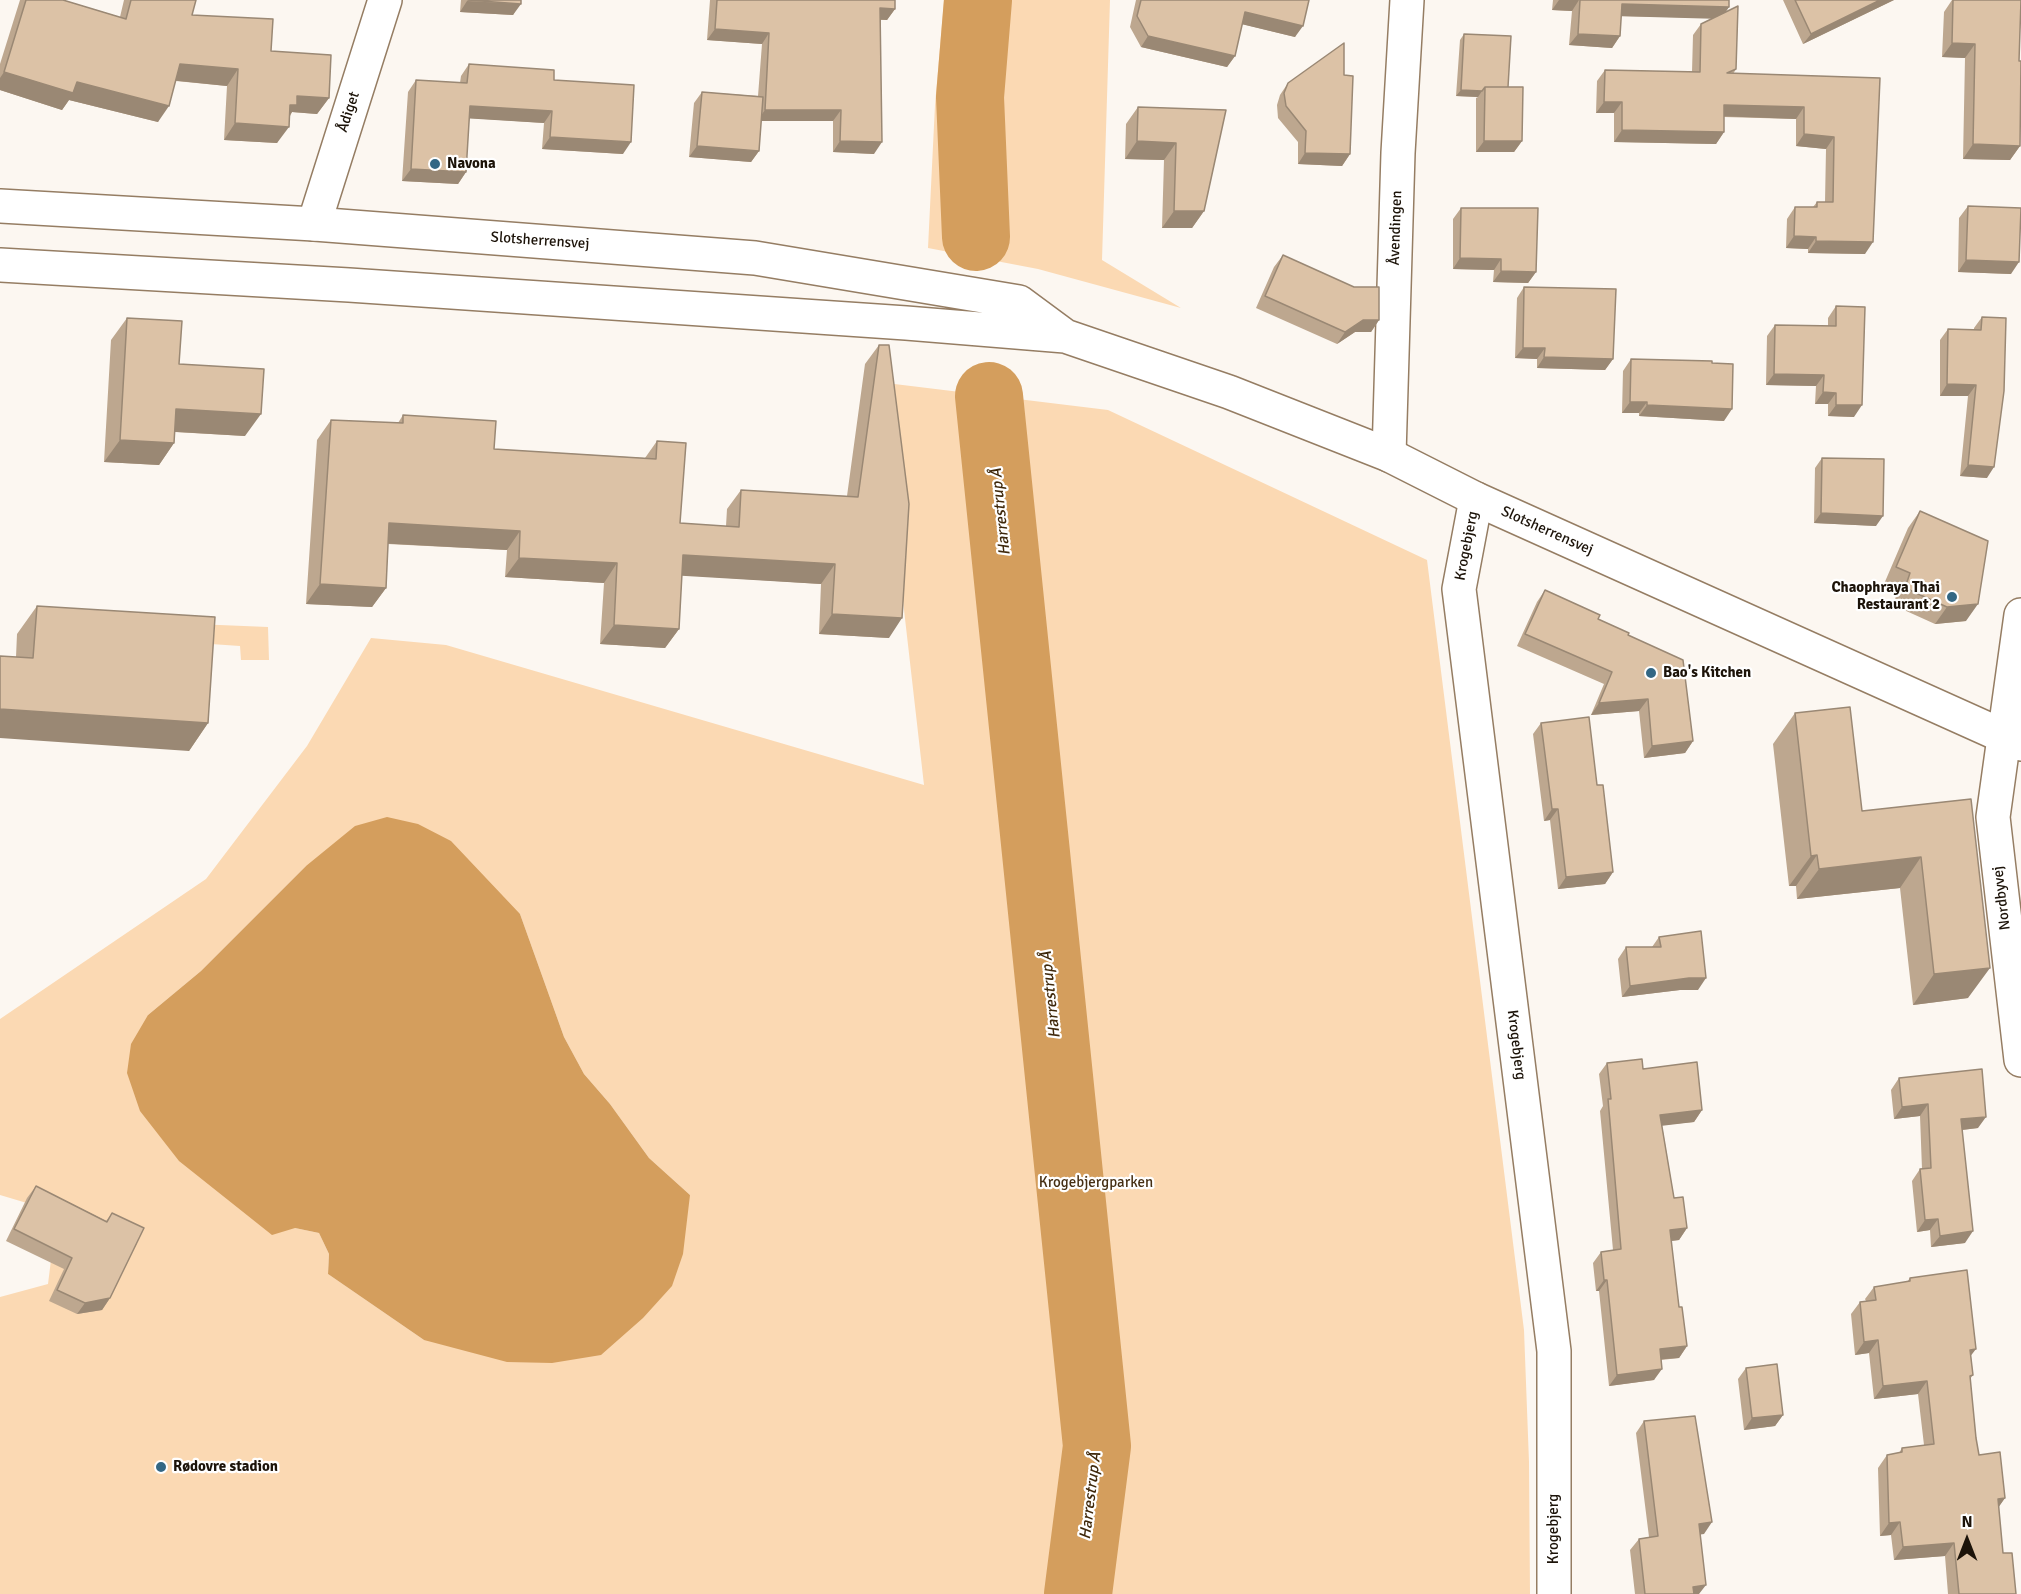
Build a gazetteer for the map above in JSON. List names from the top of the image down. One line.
{"streets":{"street":["Ådiget","Åvendingen","Slotsherrensvej","Krogebjerg","Nordbyvej"]},"crossings":[["Ådiget","Slotsherrensvej"],["Åvendingen","Slotsherrensvej"],["Slotsherrensvej","Krogebjerg"],["Slotsherrensvej","Nordbyvej"]],"water":["Harrestrup Å"],"parks":["Krogebjergparken"],"places":["Navona","Chaophraya Thai Restaurant 2","Bao's Kitchen","Rødovre stadion"],"north":"top"}
